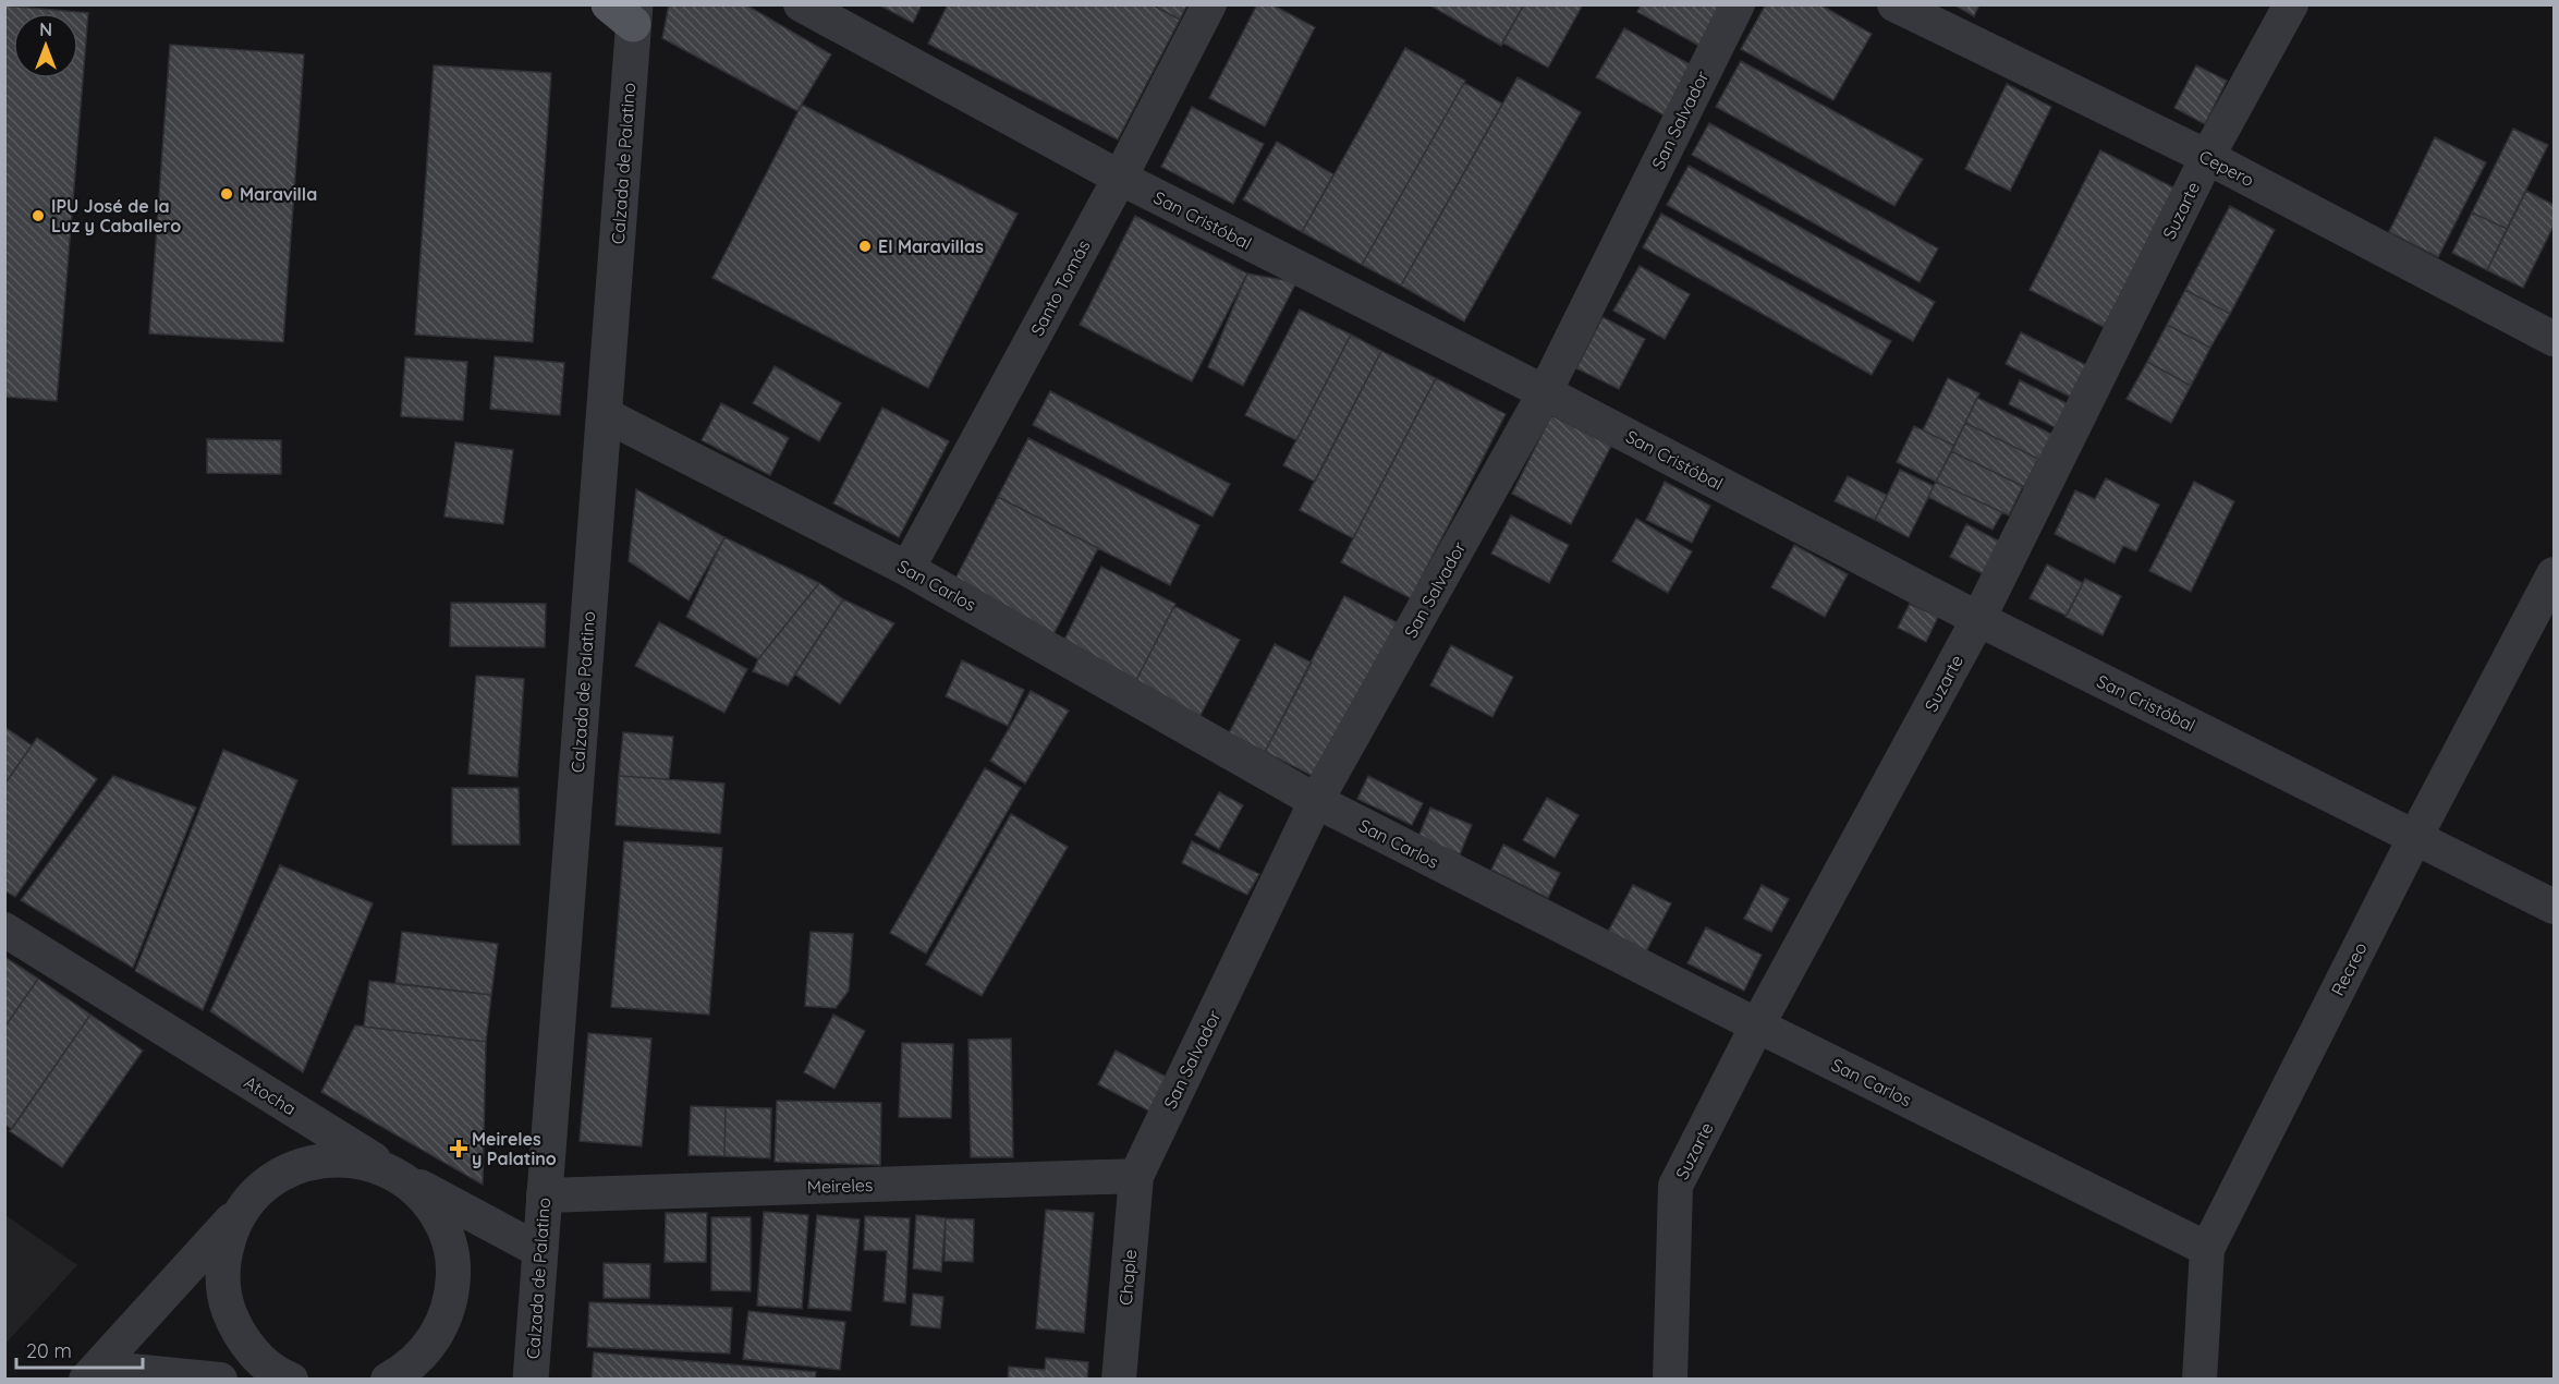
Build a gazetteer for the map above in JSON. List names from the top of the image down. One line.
{"streets":{"street":["San Salvador","Calzada de Palatino","Cepero","Suzarte","San Cristóbal","Santo Tomás","San Carlos","Recreo","Atocha","Meireles","Chaple"]},"crossings":[["San Salvador","San Cristóbal"],["San Salvador","San Carlos"],["San Salvador","Meireles"],["San Salvador","Chaple"],["Calzada de Palatino","San Carlos"],["Calzada de Palatino","Atocha"],["Calzada de Palatino","Meireles"],["Cepero","Suzarte"],["Suzarte","San Cristóbal"],["Suzarte","San Carlos"],["San Cristóbal","Santo Tomás"],["San Cristóbal","Recreo"],["Santo Tomás","San Carlos"],["San Carlos","Recreo"],["Meireles","Chaple"]],"places":{"other":["Maravilla","IPU José de la Luz y Caballero","El Maravillas"],"health":["Meireles y Palatino"]},"scale_bar":"20 m","north":"top"}
